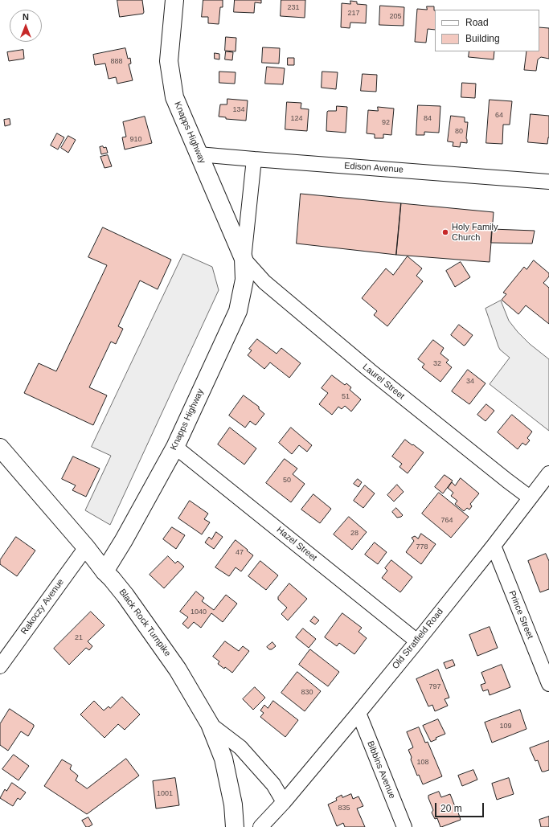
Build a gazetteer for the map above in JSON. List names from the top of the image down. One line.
{"streets":{"street":["Knapps Highway","Edison Avenue","Laurel Street","Hazel Street","Rakoczy Avenue","Prince Street","Black Rock Turnpike","Old Stratfield Road","Bibbins Avenue"]},"crossings":[["Knapps Highway","Edison Avenue"],["Knapps Highway","Laurel Street"],["Knapps Highway","Hazel Street"],["Knapps Highway","Black Rock Turnpike"],["Laurel Street","Old Stratfield Road"],["Hazel Street","Old Stratfield Road"],["Rakoczy Avenue","Black Rock Turnpike"],["Prince Street","Old Stratfield Road"],["Old Stratfield Road","Bibbins Avenue"]],"places":["Holy Family Church"],"house_numbers":["231","217","205","888","134","64","124","84","92","80","910","32","34","51","50","764","28","778","47","1040","21","797","830","109","108","1001","835"],"legend":["Road","Building"],"scale_bar":"20 m","north":"top"}
